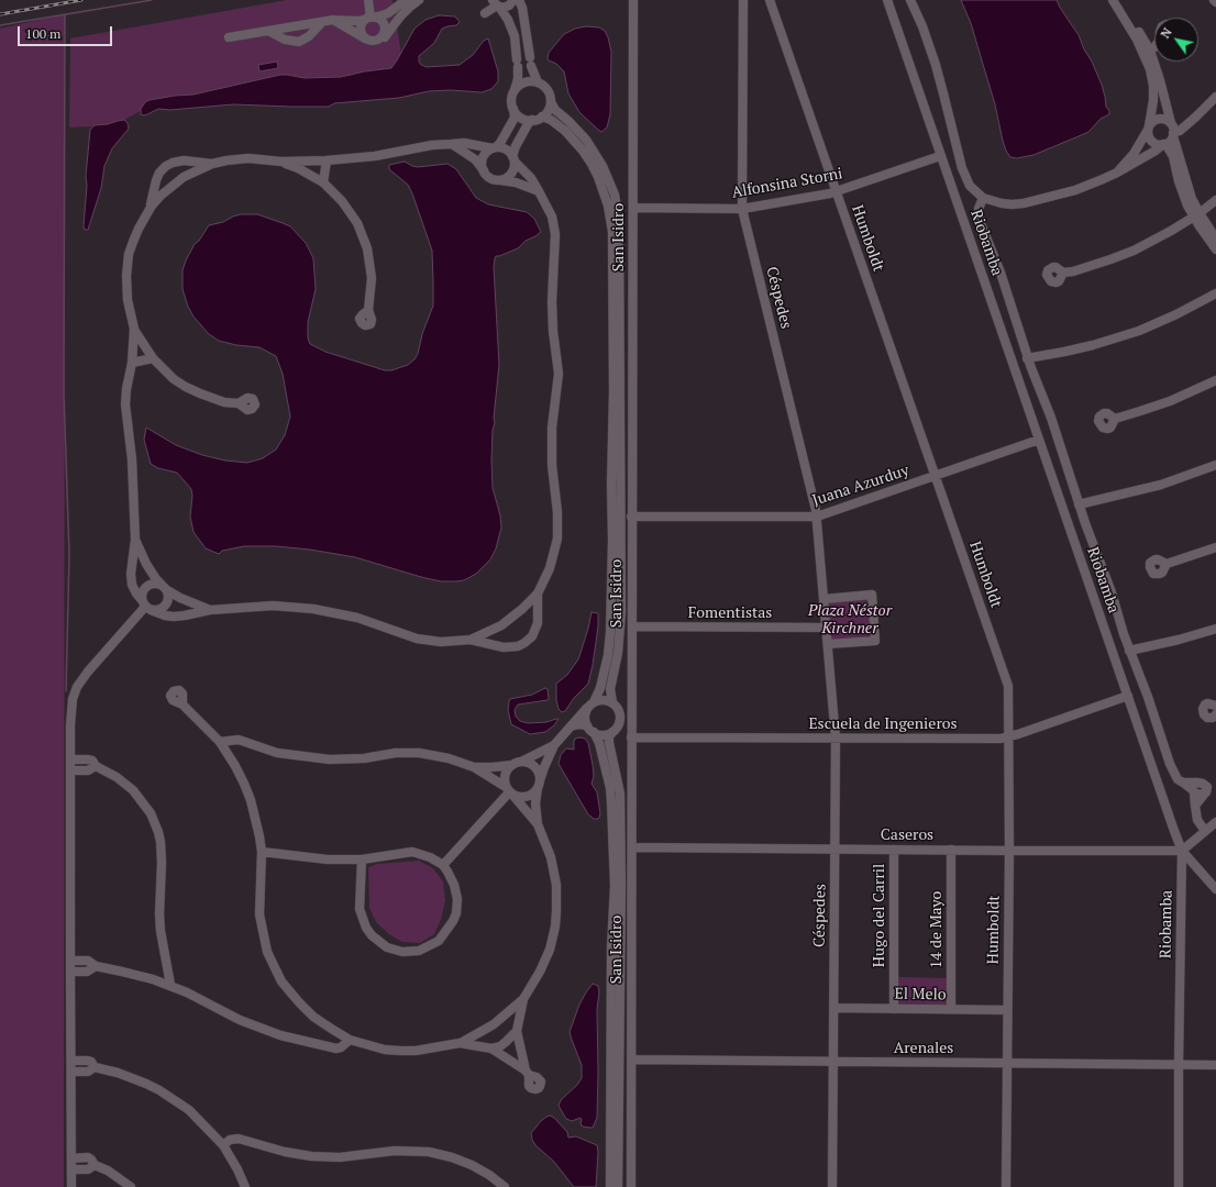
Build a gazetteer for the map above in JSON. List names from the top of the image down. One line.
{"streets":{"street":["Alfonsina Storni","San Isidro","Humboldt","Riobamba","Céspedes","Juana Azurduy","Fomentistas","Escuela de Ingenieros","Caseros","Hugo del Carril","14 de Mayo","El Melo","Arenales"]},"crossings":[["Alfonsina Storni","San Isidro"],["Alfonsina Storni","Humboldt"],["Alfonsina Storni","Riobamba"],["Alfonsina Storni","Céspedes"],["San Isidro","Juana Azurduy"],["San Isidro","Fomentistas"],["San Isidro","Escuela de Ingenieros"],["San Isidro","Caseros"],["San Isidro","Arenales"],["Humboldt","Juana Azurduy"],["Humboldt","Escuela de Ingenieros"],["Humboldt","Caseros"],["Humboldt","El Melo"],["Humboldt","Arenales"],["Riobamba","Juana Azurduy"],["Riobamba","Escuela de Ingenieros"],["Riobamba","Caseros"],["Riobamba","Arenales"],["Céspedes","Juana Azurduy"],["Céspedes","Fomentistas"],["Céspedes","Escuela de Ingenieros"],["Céspedes","Caseros"],["Céspedes","El Melo"],["Céspedes","Arenales"],["Caseros","Hugo del Carril"],["Caseros","14 de Mayo"],["Hugo del Carril","El Melo"],["14 de Mayo","El Melo"]],"parks":["Plaza Néstor Kirchner"],"scale_bar":"100 m","north":"top left"}
